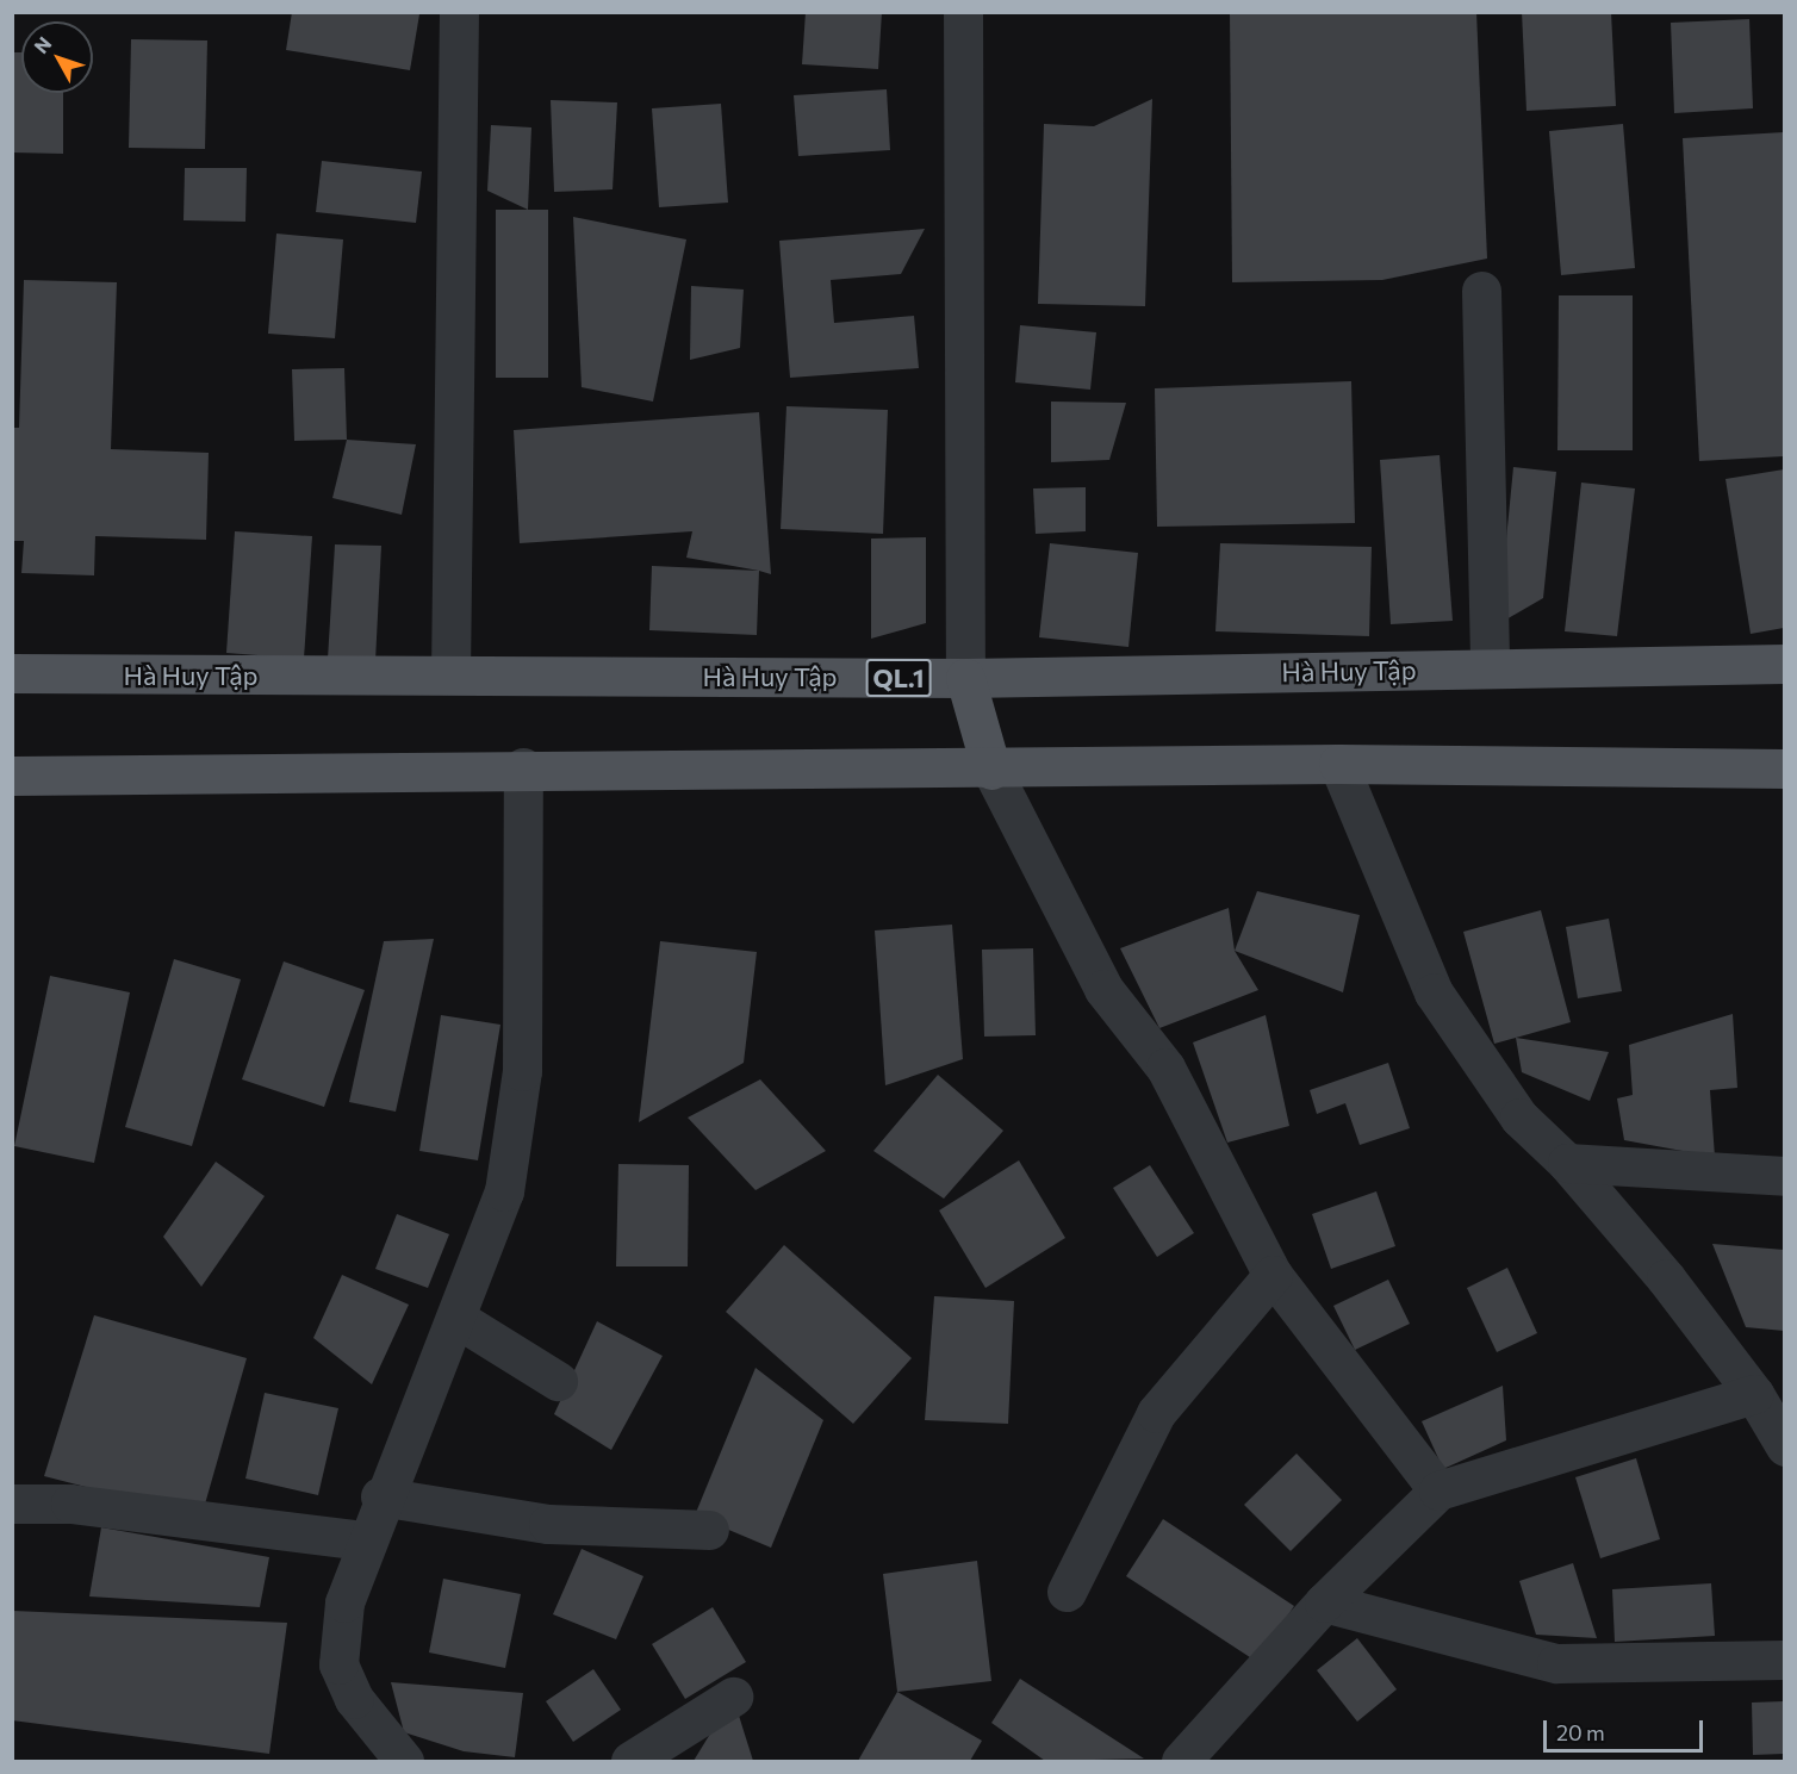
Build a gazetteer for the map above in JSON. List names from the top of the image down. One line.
{"streets":{"main road":["Hà Huy Tập","QL.1"]},"scale_bar":"20 m","north":"top left"}
